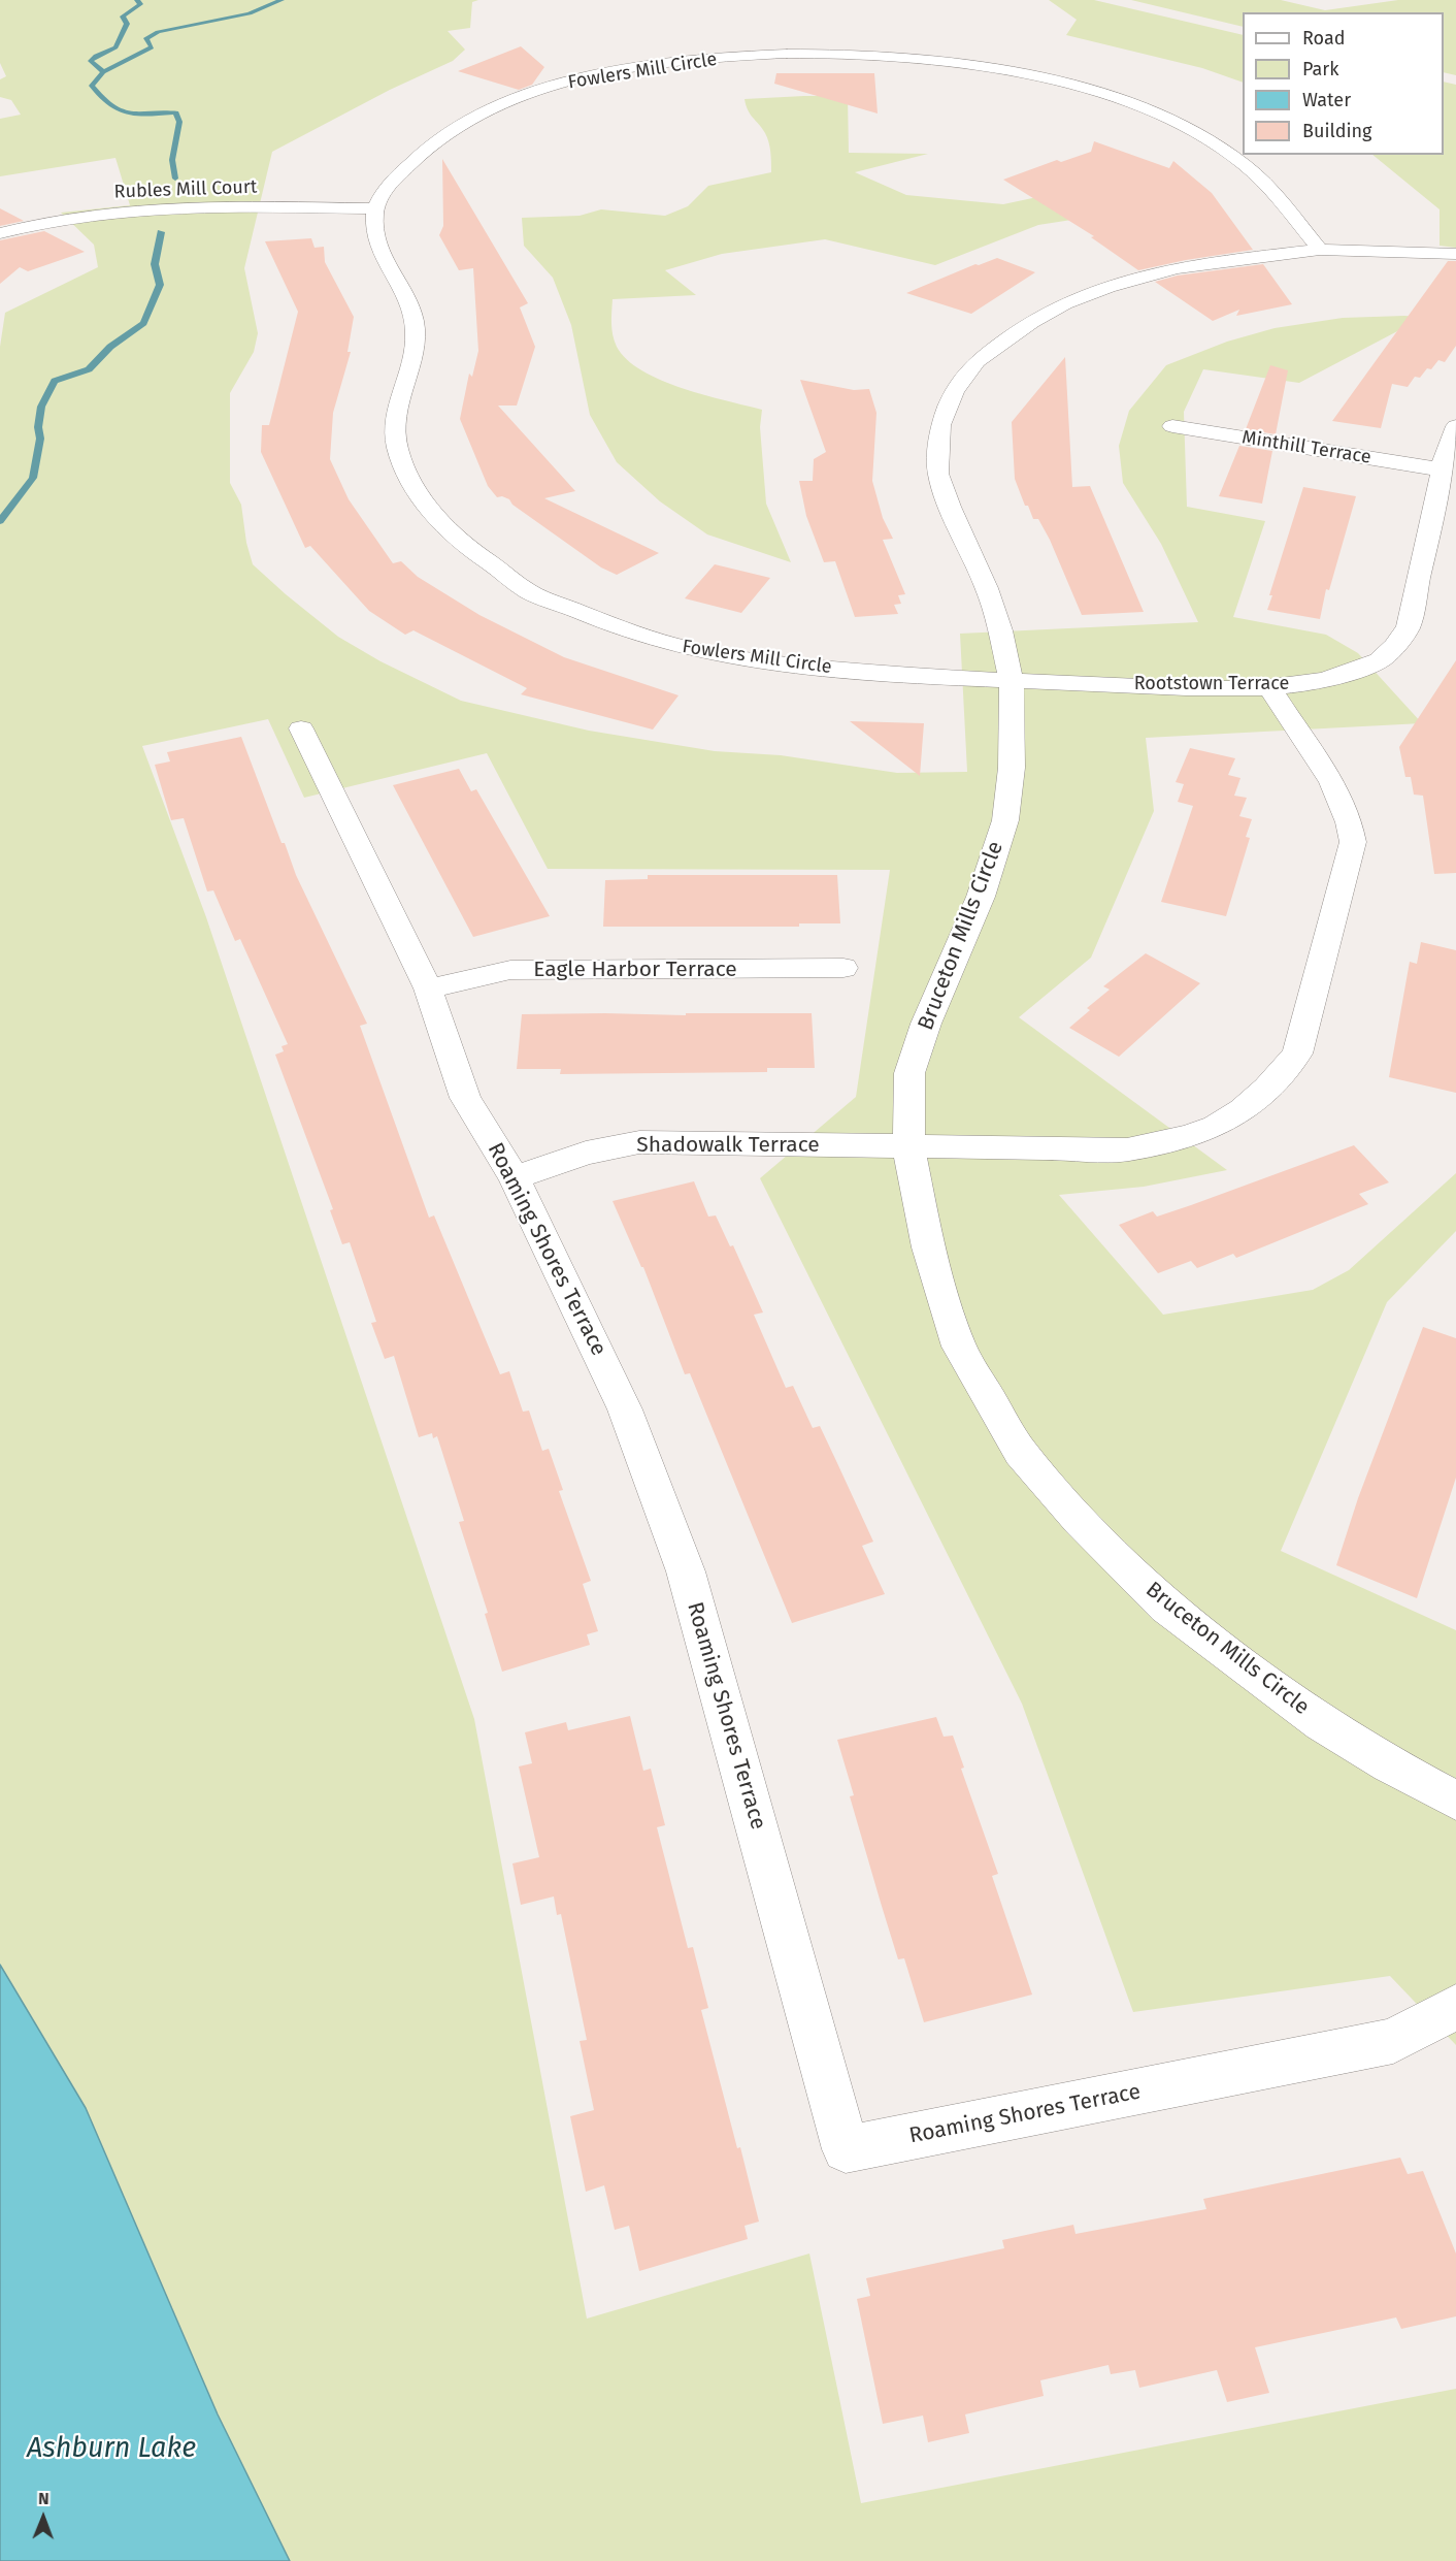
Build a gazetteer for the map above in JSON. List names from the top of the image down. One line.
{"streets":{"street":["Fowlers Mill Circle","Rubles Mill Court","Minthill Terrace","Rootstown Terrace","Bruceton Mills Circle","Eagle Harbor Terrace","Shadowalk Terrace","Roaming Shores Terrace"]},"crossings":[["Fowlers Mill Circle","Rubles Mill Court"],["Fowlers Mill Circle","Rootstown Terrace"],["Fowlers Mill Circle","Bruceton Mills Circle"],["Minthill Terrace","Rootstown Terrace"],["Rootstown Terrace","Bruceton Mills Circle"],["Rootstown Terrace","Shadowalk Terrace"],["Bruceton Mills Circle","Shadowalk Terrace"],["Eagle Harbor Terrace","Roaming Shores Terrace"],["Shadowalk Terrace","Roaming Shores Terrace"]],"water":["Ashburn Lake"],"legend":["Road","Park","Water","Building"],"north":"top"}
